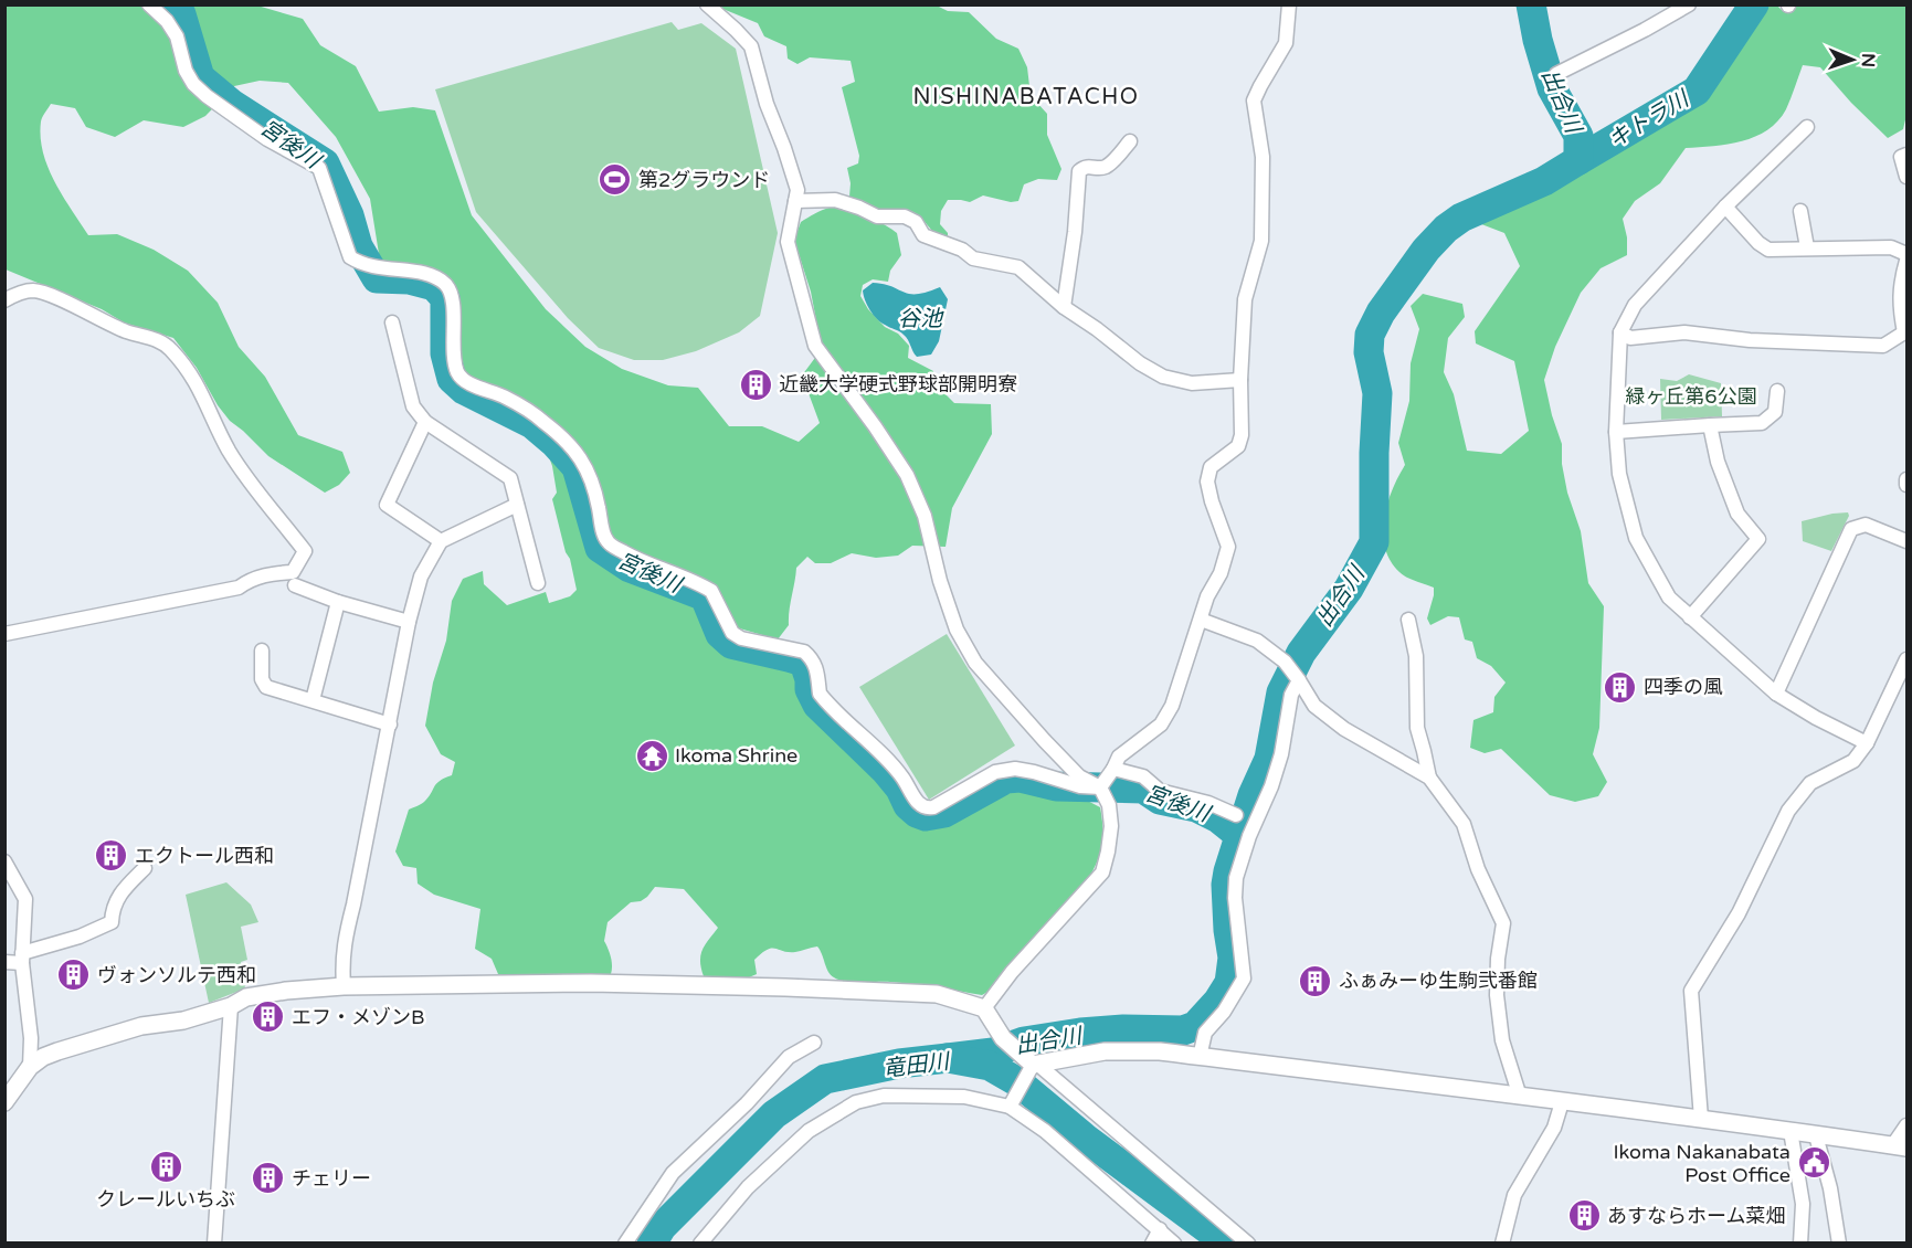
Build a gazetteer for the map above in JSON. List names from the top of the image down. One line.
{"districts":["NISHINABATACHO"],"water":["出合川","キトラ川","宮後川","谷池","竜田川"],"parks":["緑ヶ丘第6公園"],"places":{"sports":["第2グラウンド"],"building":["近畿大学硬式野球部開明寮","四季の風","エクトール西和","ヴォンソルテ西和","ふぁみーゆ生駒弐番館","エフ・メゾンB","クレールいちぶ","チェリー","あすならホーム菜畑"],"temple":["Ikoma Shrine"],"public building":["Ikoma Nakanabata Post Office"]},"north":"right"}
